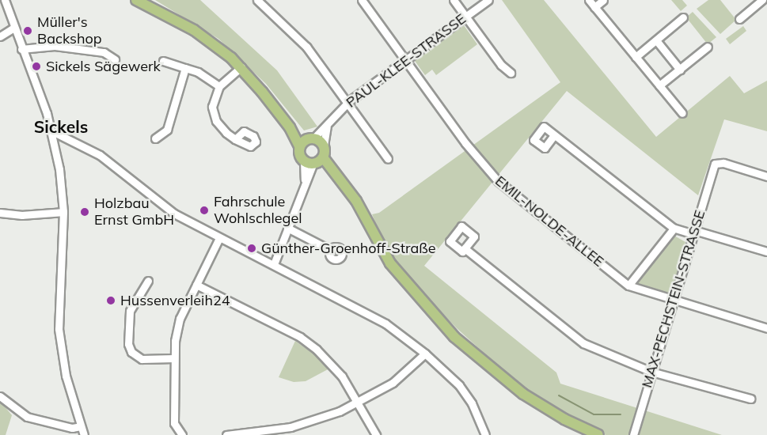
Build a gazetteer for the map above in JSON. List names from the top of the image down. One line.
{"streets":{"street":["PAUL-KLEE-STRASSE","EMIL-NOLDE-ALLEE","MAX-PECHSTEIN-STRASSE"]},"crossings":[["PAUL-KLEE-STRASSE","EMIL-NOLDE-ALLEE"],["EMIL-NOLDE-ALLEE","MAX-PECHSTEIN-STRASSE"]],"districts":["Sickels"],"places":["Müller's Backshop","Sickels Sägewerk","Fahrschule Wohlschlegel","Holzbau Ernst GmbH","Günther-Groenhoff-Straße","Hussenverleih24"]}
